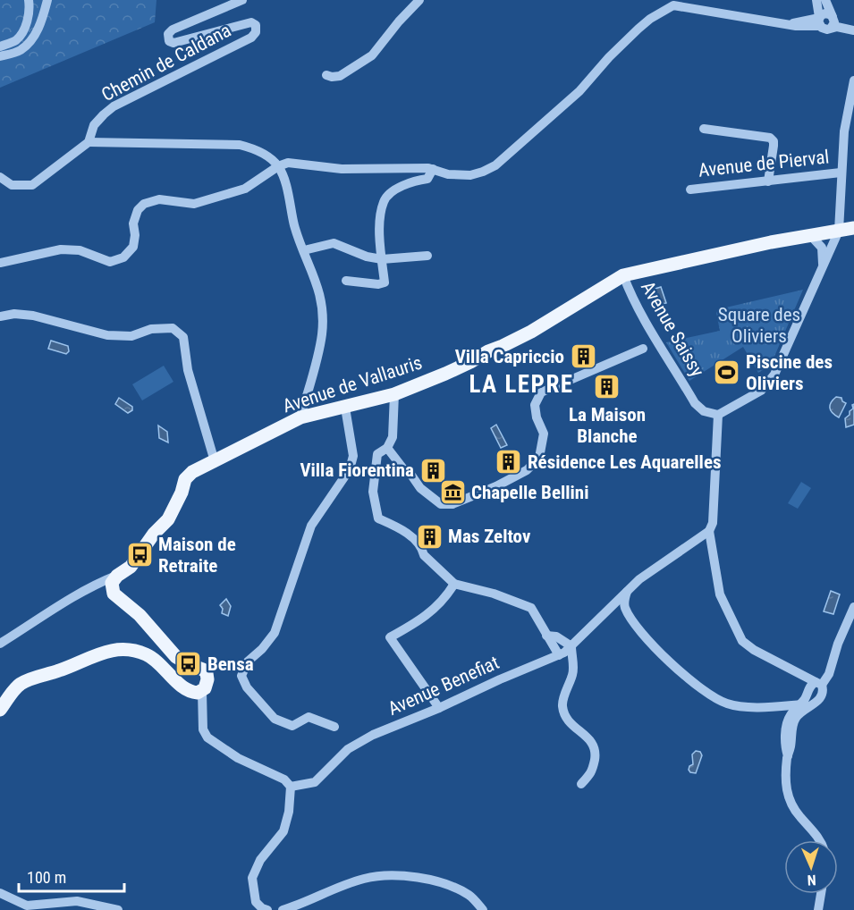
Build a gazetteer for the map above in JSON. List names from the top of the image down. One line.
{"streets":{"main road":["Avenue de Vallauris"],"street":["Chemin de Caldana","Avenue de Pierval","Avenue Saissy","Avenue Benefiat"]},"crossings":[["Avenue Saissy","Avenue de Vallauris"]],"districts":["LA LEPRE"],"parks":["Square des Oliviers"],"places":{"building":["Villa Capriccio","La Maison Blanche","Résidence Les Aquarelles","Villa Fiorentina","Mas Zeltov"],"sports":["Piscine des Oliviers"],"museum":["Chapelle Bellini"],"bus stop":["Maison de Retraite","Bensa"]},"scale_bar":"100 m","north":"bottom"}
